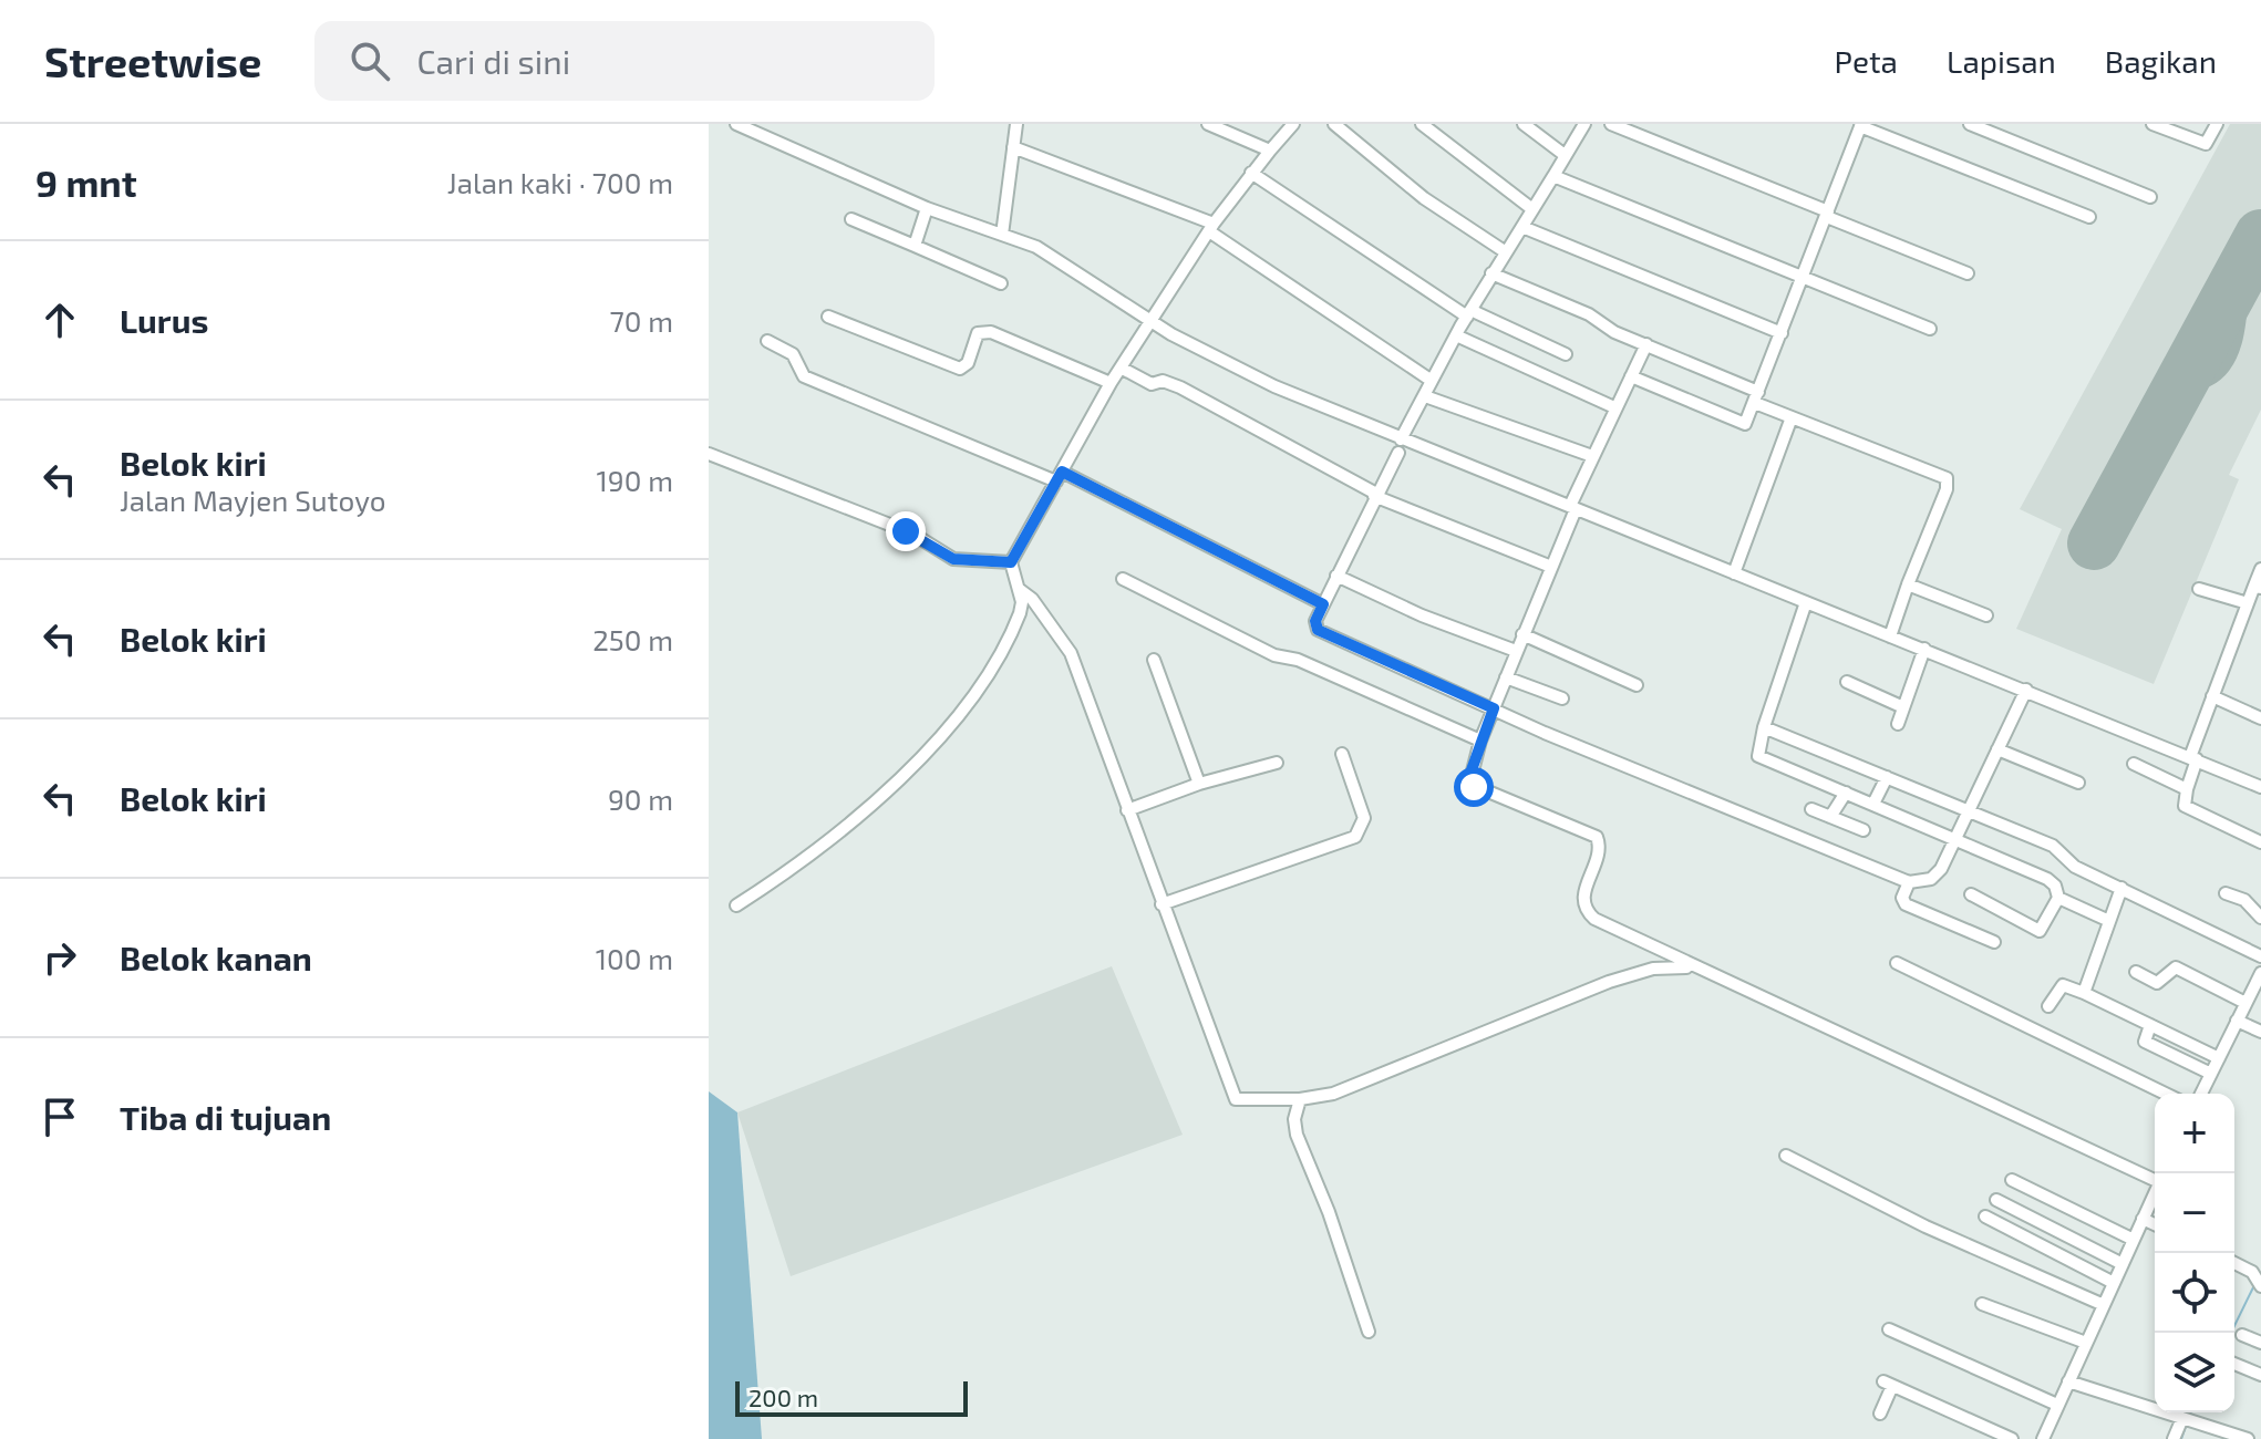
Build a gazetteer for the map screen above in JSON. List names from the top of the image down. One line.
{"scale_bar":"200 m","page":{"header":"Streetwise","search":"Cari di sini","nav":["Peta","Lapisan","Bagikan"],"heading":["9 mnt","Jalan kaki · 700 m"],"list":[["Lurus","70 m"],["Belok kiri","Jalan Mayjen Sutoyo","190 m"],["Belok kiri","250 m"],["Belok kiri","90 m"],["Belok kanan","100 m"],"Tiba di tujuan"],"map_buttons":["+","−"],"scale":"200 m"}}
